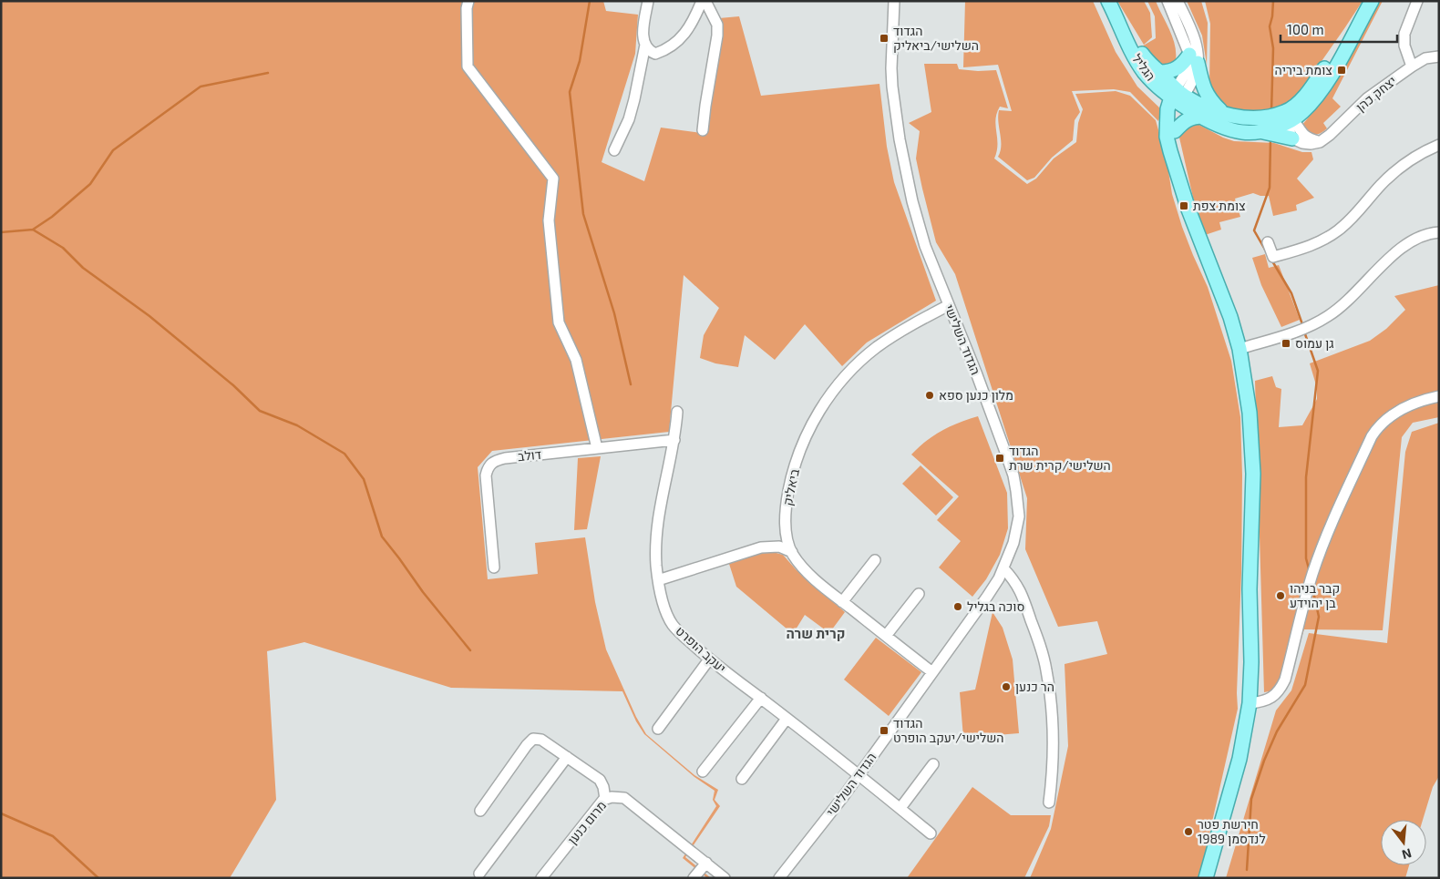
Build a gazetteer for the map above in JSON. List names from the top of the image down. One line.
{"streets":{"main road":["הגליל"],"street":["יצחק כהן","הגדוד השלישי","דולב","ביאליק","יעקב הופרט","מרום כנען"]},"crossings":[["הגדוד השלישי","ביאליק"],["הגדוד השלישי","יעקב הופרט"],["דולב","יעקב הופרט"]],"districts":["קרית שרה"],"places":{"transit":["הגדוד השלישי/ביאליק","צומת ביריה","צומת צפת","גן עמוס","הגדוד השלישי/קרית שרת","הגדוד השלישי/יעקב הופרט"],"other":["מלון כנען ספא","קבר בניהו בן יהוידע","סוכה בגליל","הר כנען","חירשת פטר לנדסמן 1989"]},"scale_bar":"100 m","north":"bottom"}
